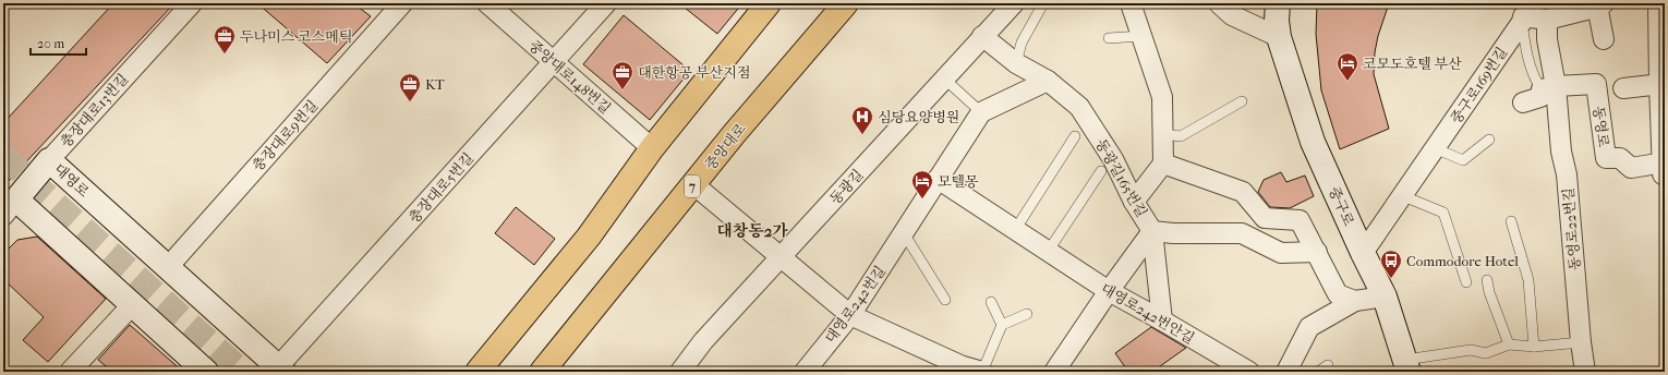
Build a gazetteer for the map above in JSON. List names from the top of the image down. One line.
{"streets":{"main road":["중앙대로","대영로","7","중구로"],"street":["중앙대로148번길","중구로169번길","충장대로13번길","동영로","충장대로9번길","동광길165번길","동광길","충장대로5번길","동영로22번길","대영로242번길","대영로242번안길"]},"crossings":[["중앙대로148번길","충장대로5번길"],["중구로169번길","동영로"],["중구로169번길","중구로"],["중구로169번길","동영로22번길"],["충장대로13번길","대영로"],["동영로","동영로22번길"],["충장대로9번길","대영로"],["동광길165번길","동광길"],["대영로","충장대로5번길"],["대영로242번길","대영로242번안길"]],"districts":["대창동2가"],"places":{"office":["두나미스 코스메틱","대한항공 부산지점","KT"],"hotel":["코모도호텔 부산","모텔몽"],"hospital":["심당요양병원"],"bus stop":["Commodore Hotel"]},"scale_bar":"20 m"}
